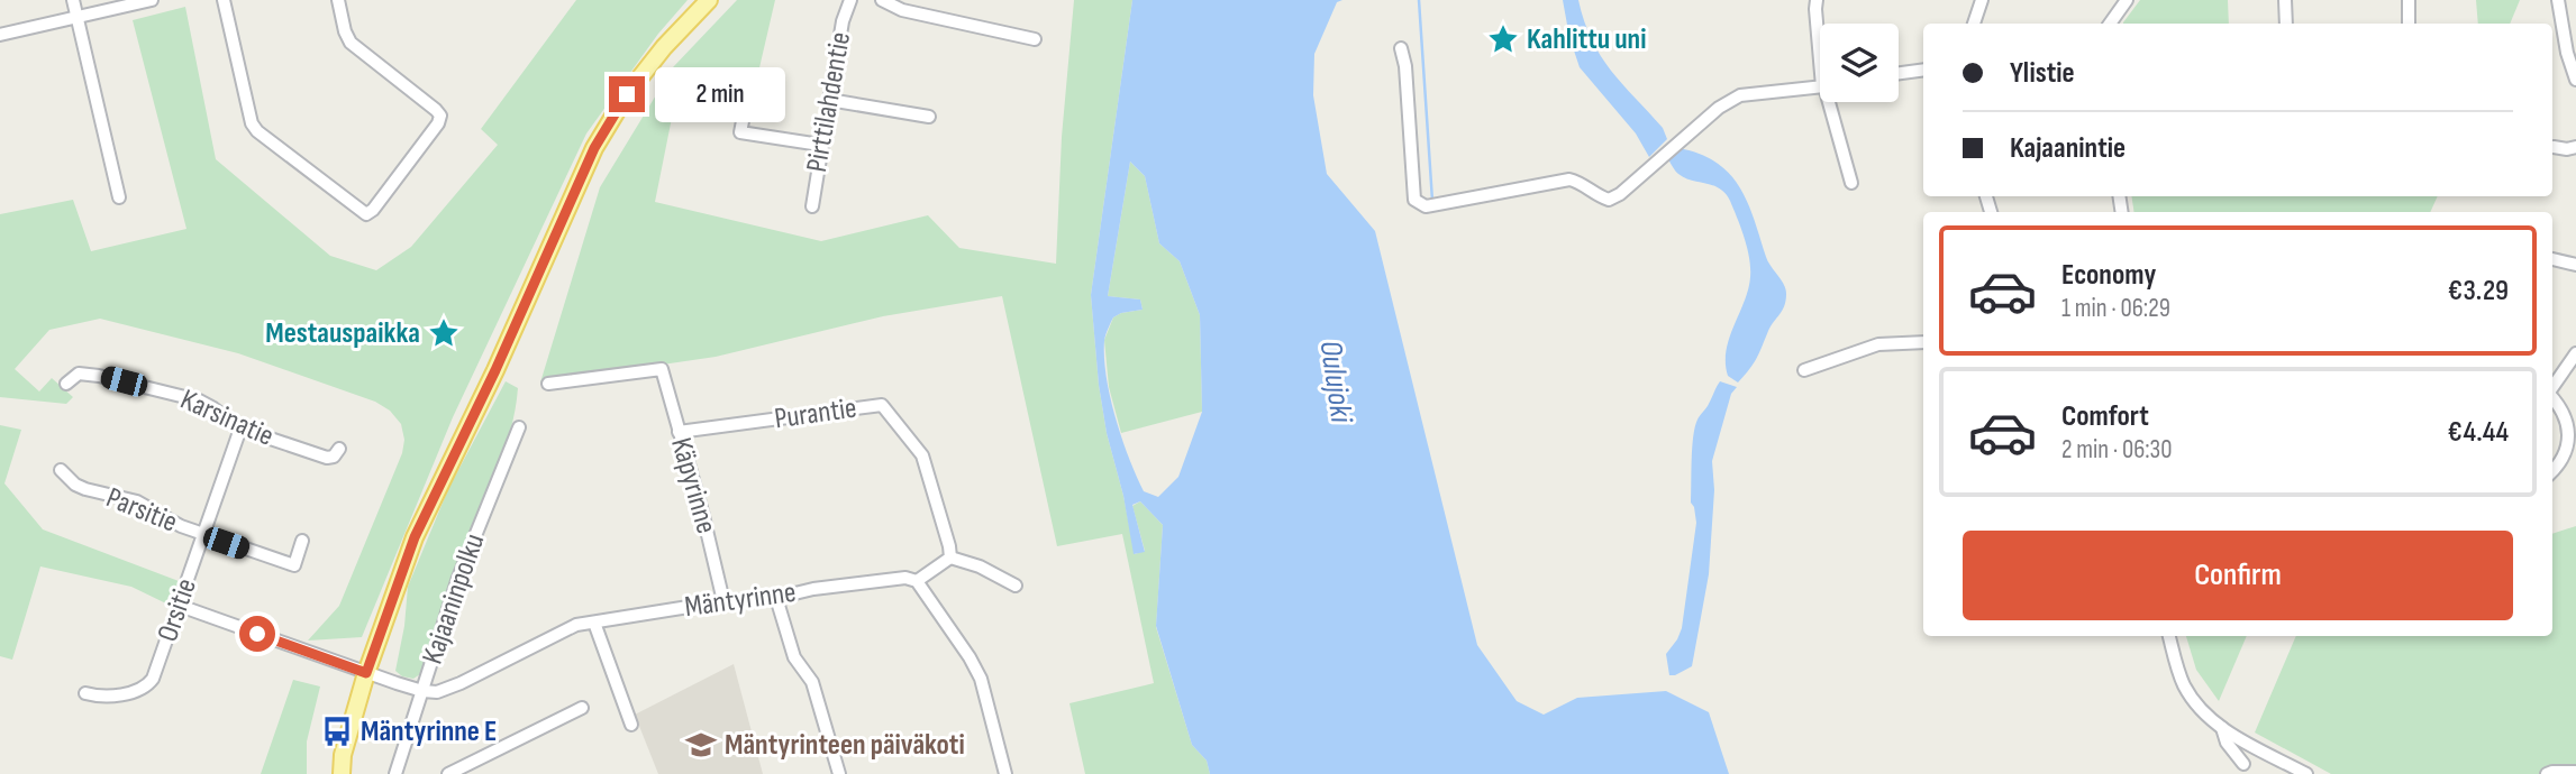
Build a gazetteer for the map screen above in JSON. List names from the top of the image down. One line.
{"streets":{"street":["Pirttilahdentie","Purantie","Karsinatie","Käpyrinne","Parsitie","Kajaaninpolku","Mäntyrinne","Orsitie"]},"crossings":[["Purantie","Käpyrinne"],["Karsinatie","Orsitie"],["Käpyrinne","Mäntyrinne"],["Parsitie","Orsitie"],["Kajaaninpolku","Mäntyrinne"],["Mäntyrinne","Orsitie"]],"water":["Oulujoki"],"places":{"place":["Kahlittu uni","Mestauspaikka"],"bus stop":["Mäntyrinne E"],"school or university":["Mäntyrinteen päiväkoti"]},"page":{"banner":["Ylistie","Kajaanintie"],"bubble":"2 min","list":[{"name":"Economy","note":"1 min · 06:29","value":"€3.29"},{"name":"Comfort","note":"2 min · 06:30","value":"€4.44"}],"buttons":"Confirm"}}
